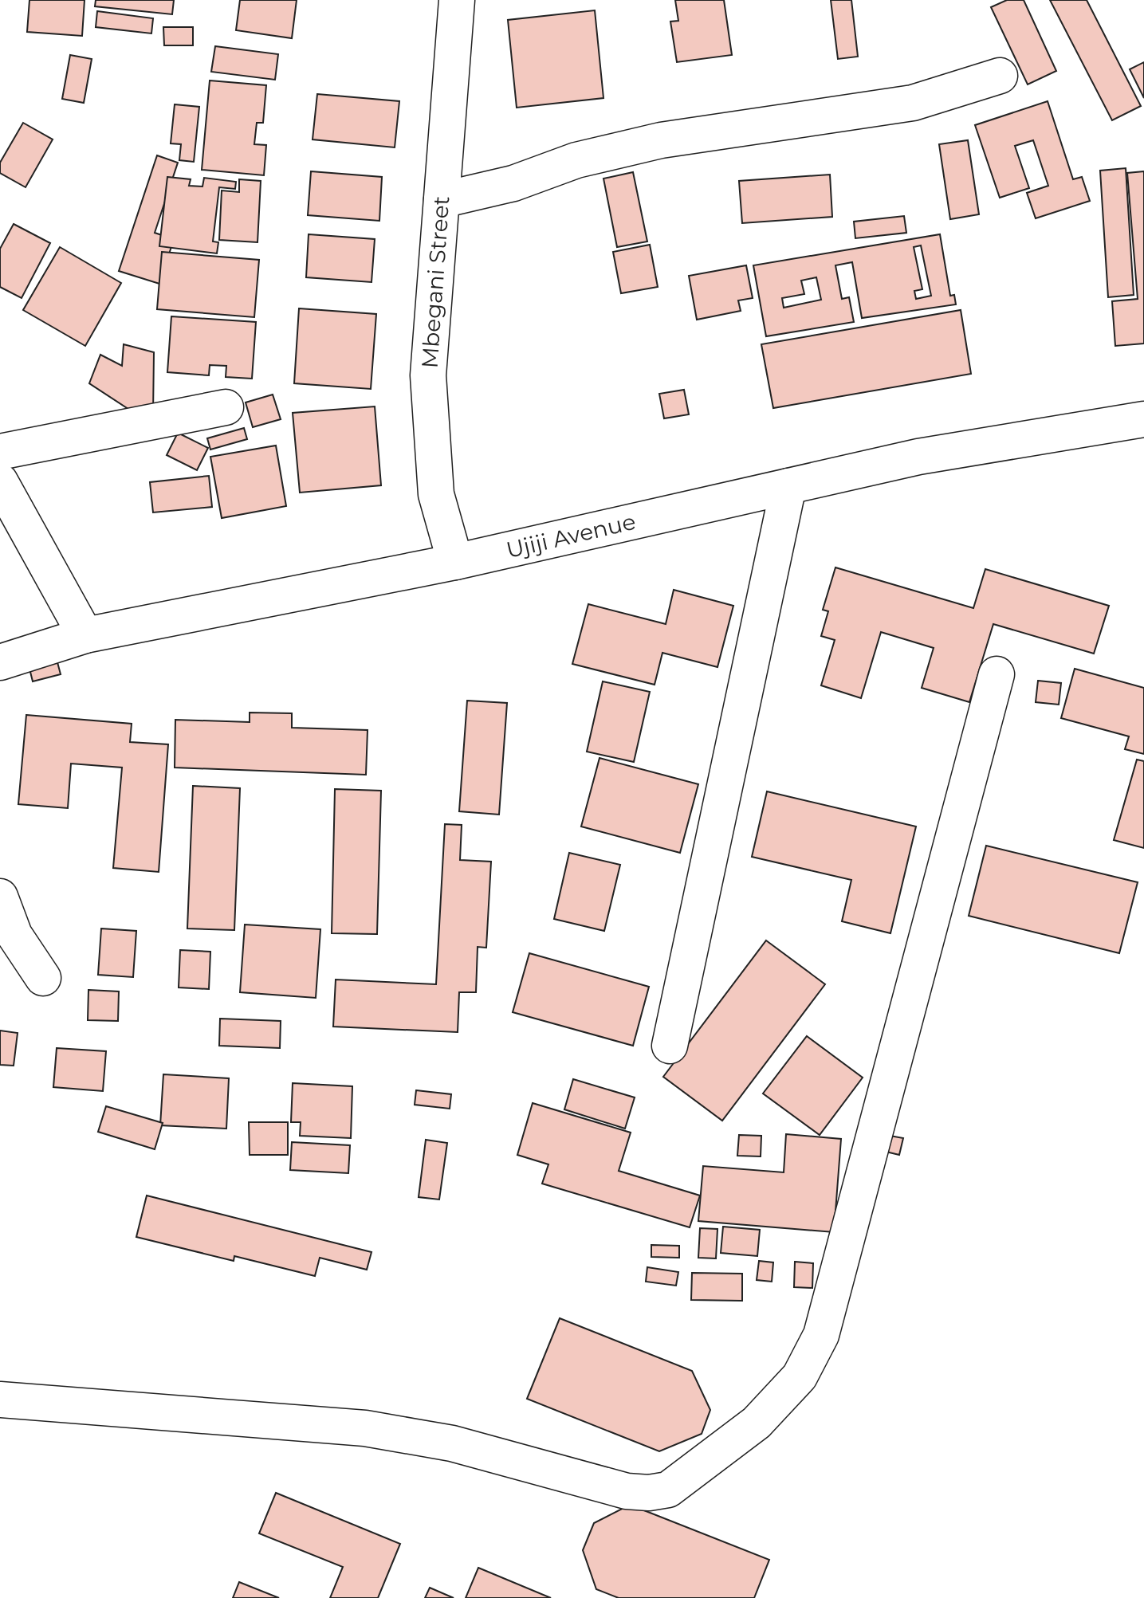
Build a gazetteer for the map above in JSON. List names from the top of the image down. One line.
{"streets":{"main road":["Mbegani Street","Ujiji Avenue"]},"crossings":[["Mbegani Street","Ujiji Avenue"]]}
